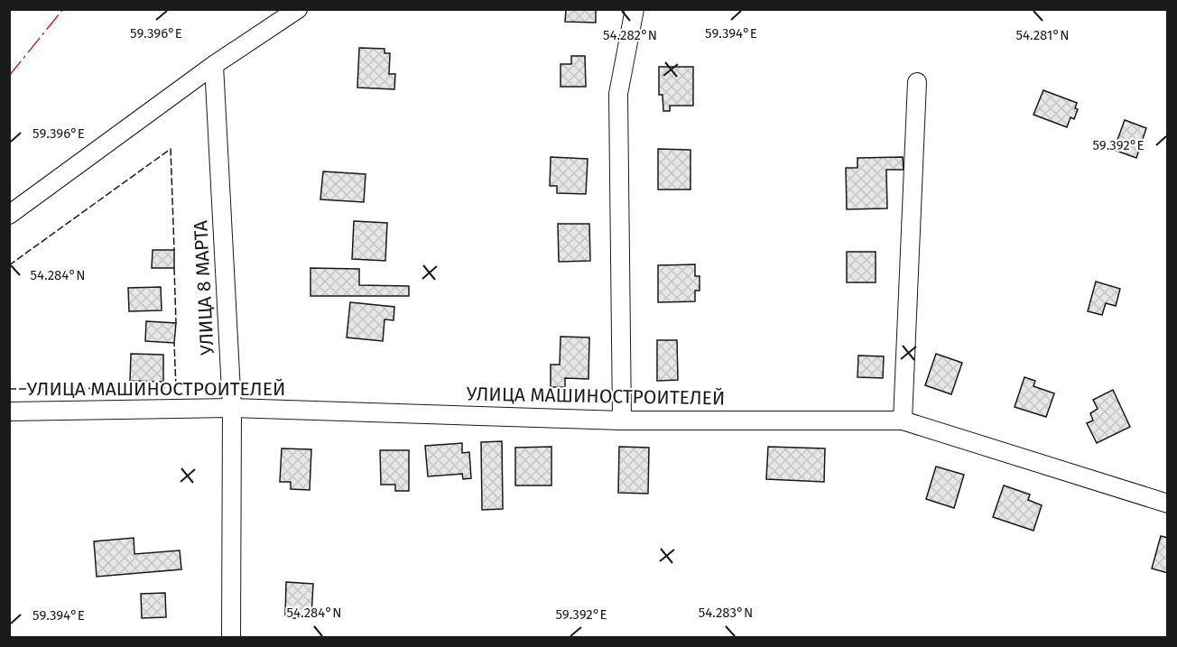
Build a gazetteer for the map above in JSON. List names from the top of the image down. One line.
{"streets":{"street":["УЛИЦА 8 МАРТА","УЛИЦА МАШИНОСТРОИТЕЛЕЙ"]},"crossings":[["УЛИЦА 8 МАРТА","УЛИЦА МАШИНОСТРОИТЕЛЕЙ"]],"coordinates":["59.396°E","59.394°E","54.282°N","54.281°N","59.392°E","54.284°N","54.283°N"]}
